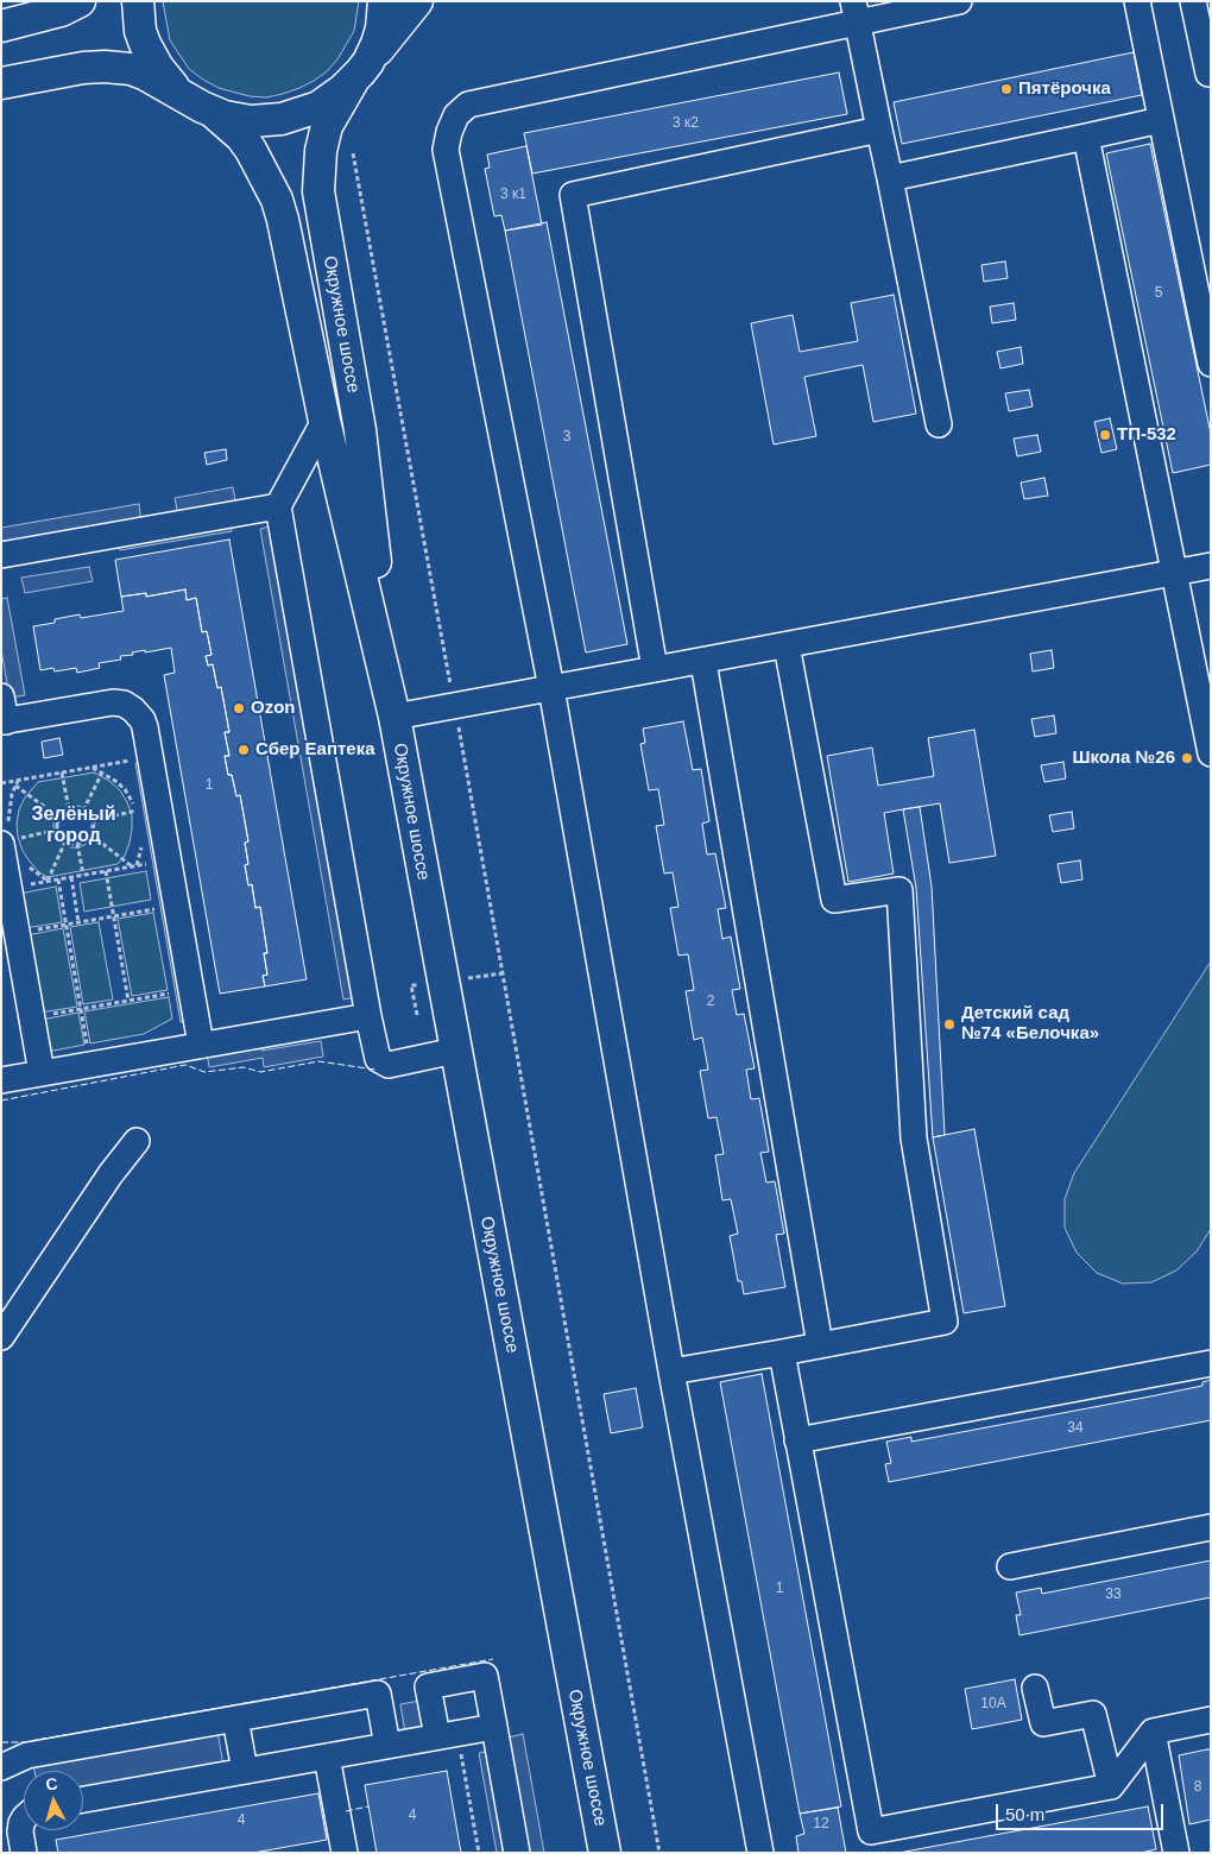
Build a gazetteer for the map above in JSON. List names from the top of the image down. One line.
{"streets":{"main road":["Окружное шоссе"]},"districts":["Зелёный город"],"places":["Пятёрочка","ТП-532","Ozon","Сбер Еаптека","Школа №26","Детский сад №74 «Белочка»"],"house_numbers":["3 к2","3 к1","5","3","1","2","34","1","33","10А","8","4","4","12"],"scale_bar":"50 m","north":"top"}
